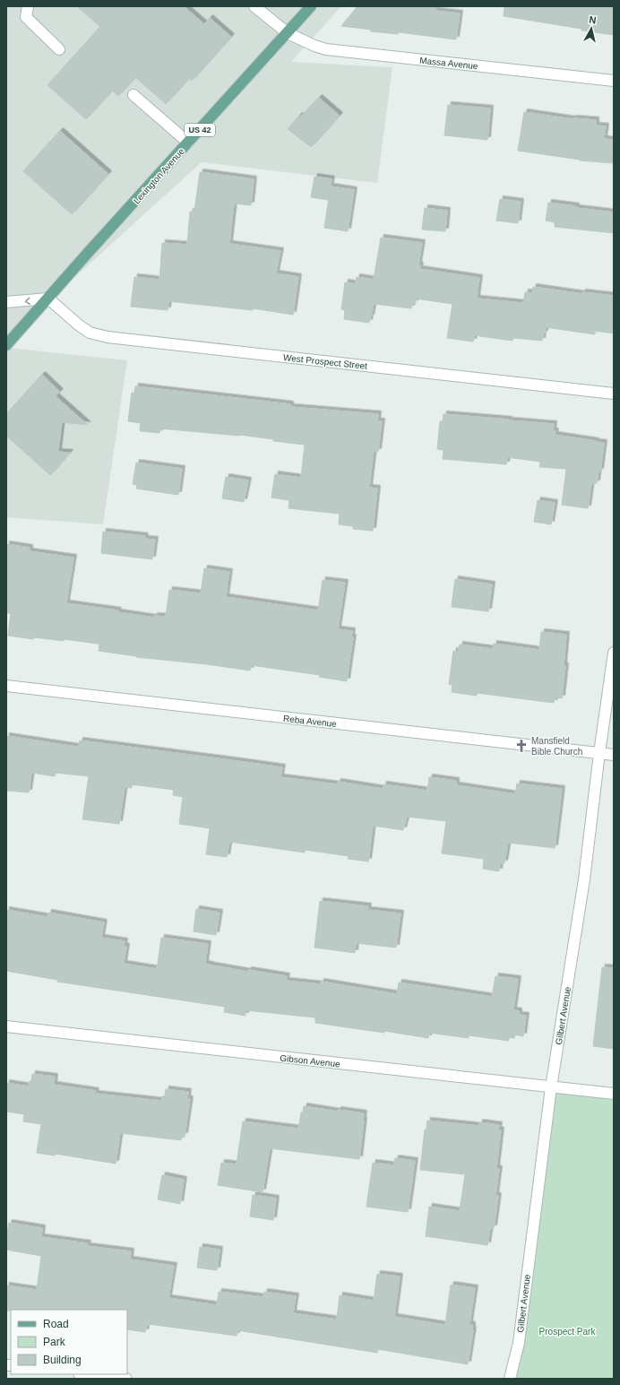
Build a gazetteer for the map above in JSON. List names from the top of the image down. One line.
{"streets":{"main road":["US 42","Lexington Avenue"],"street":["Massa Avenue","West Prospect Street","Reba Avenue","Gilbert Avenue","Gibson Avenue"]},"crossings":[["Massa Avenue","Lexington Avenue"],["Lexington Avenue","West Prospect Street"],["Reba Avenue","Gilbert Avenue"],["Gilbert Avenue","Gibson Avenue"]],"parks":["Prospect Park"],"places":{"church":["Mansfield Bible Church"]},"legend":["Road","Park","Building"],"north":"top"}
